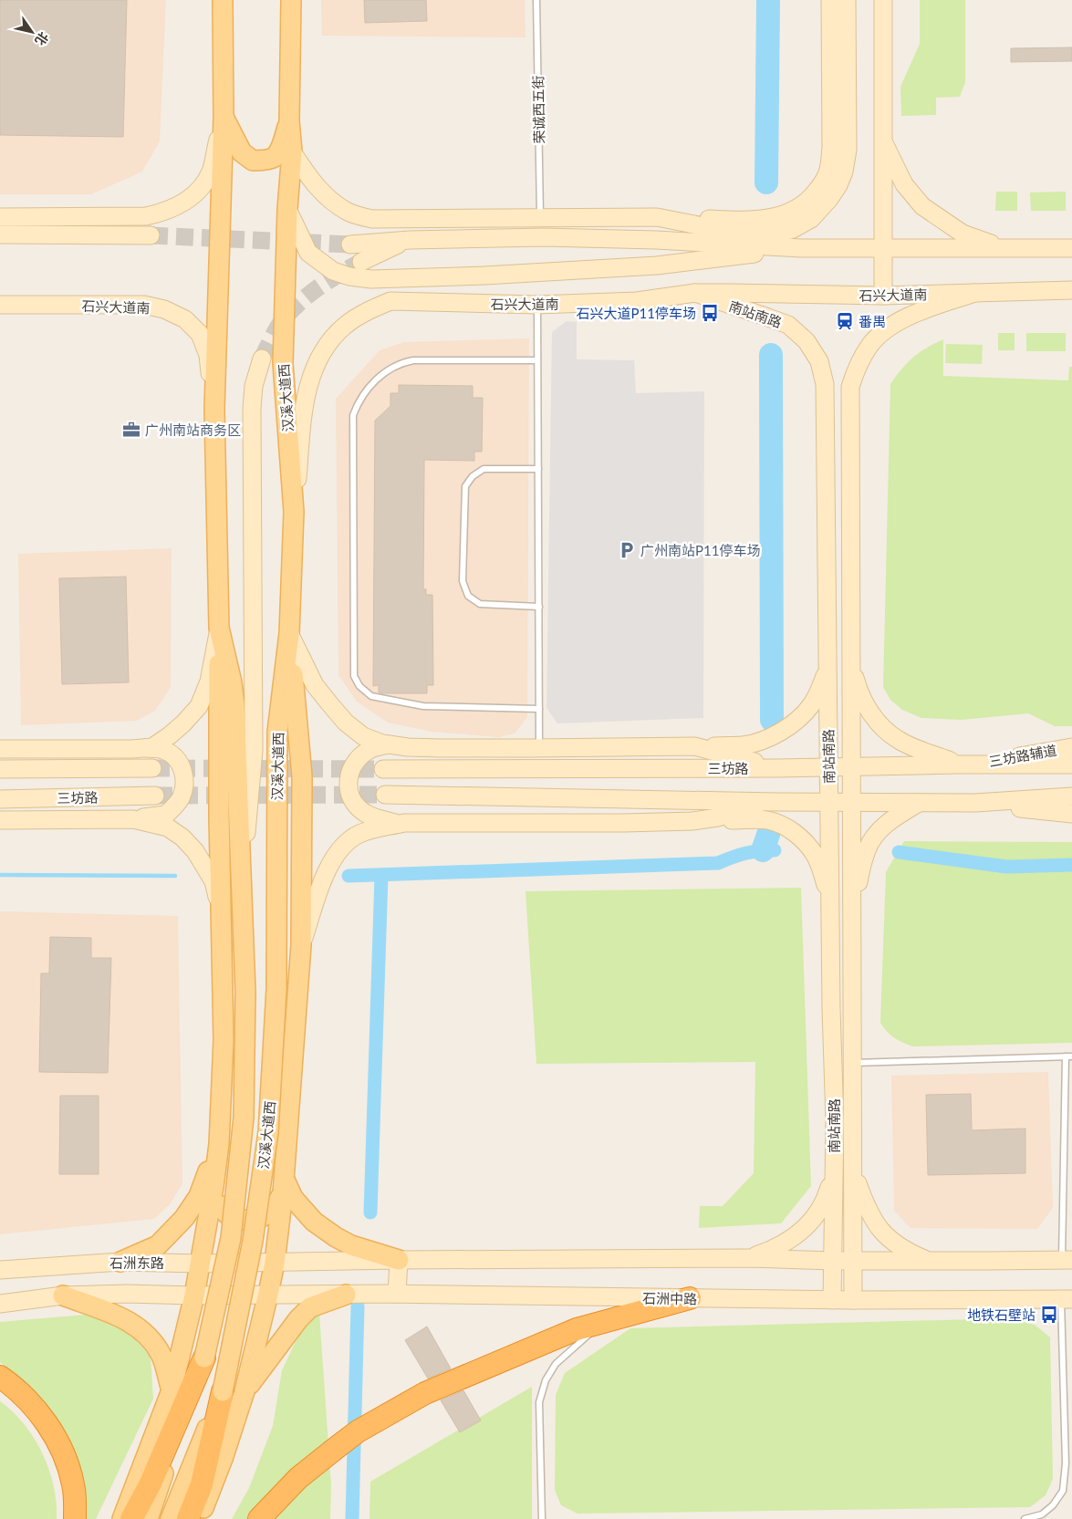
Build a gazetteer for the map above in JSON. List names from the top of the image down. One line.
{"streets":{"main road":["石兴大道南","南站南路","汉溪大道西","三坊路辅道","三坊路","石洲东路","石洲中路"],"lane":["荣诚西五街"]},"crossings":[["石兴大道南","南站南路"],["石兴大道南","汉溪大道西"],["南站南路","三坊路"],["南站南路","石洲中路"],["三坊路辅道","三坊路"]],"places":{"bus stop":["石兴大道P11停车场","地铁石壁站"],"station":["番禺"],"office":["广州南站商务区"],"parking":["广州南站P11停车场"]},"north":"bottom right"}
